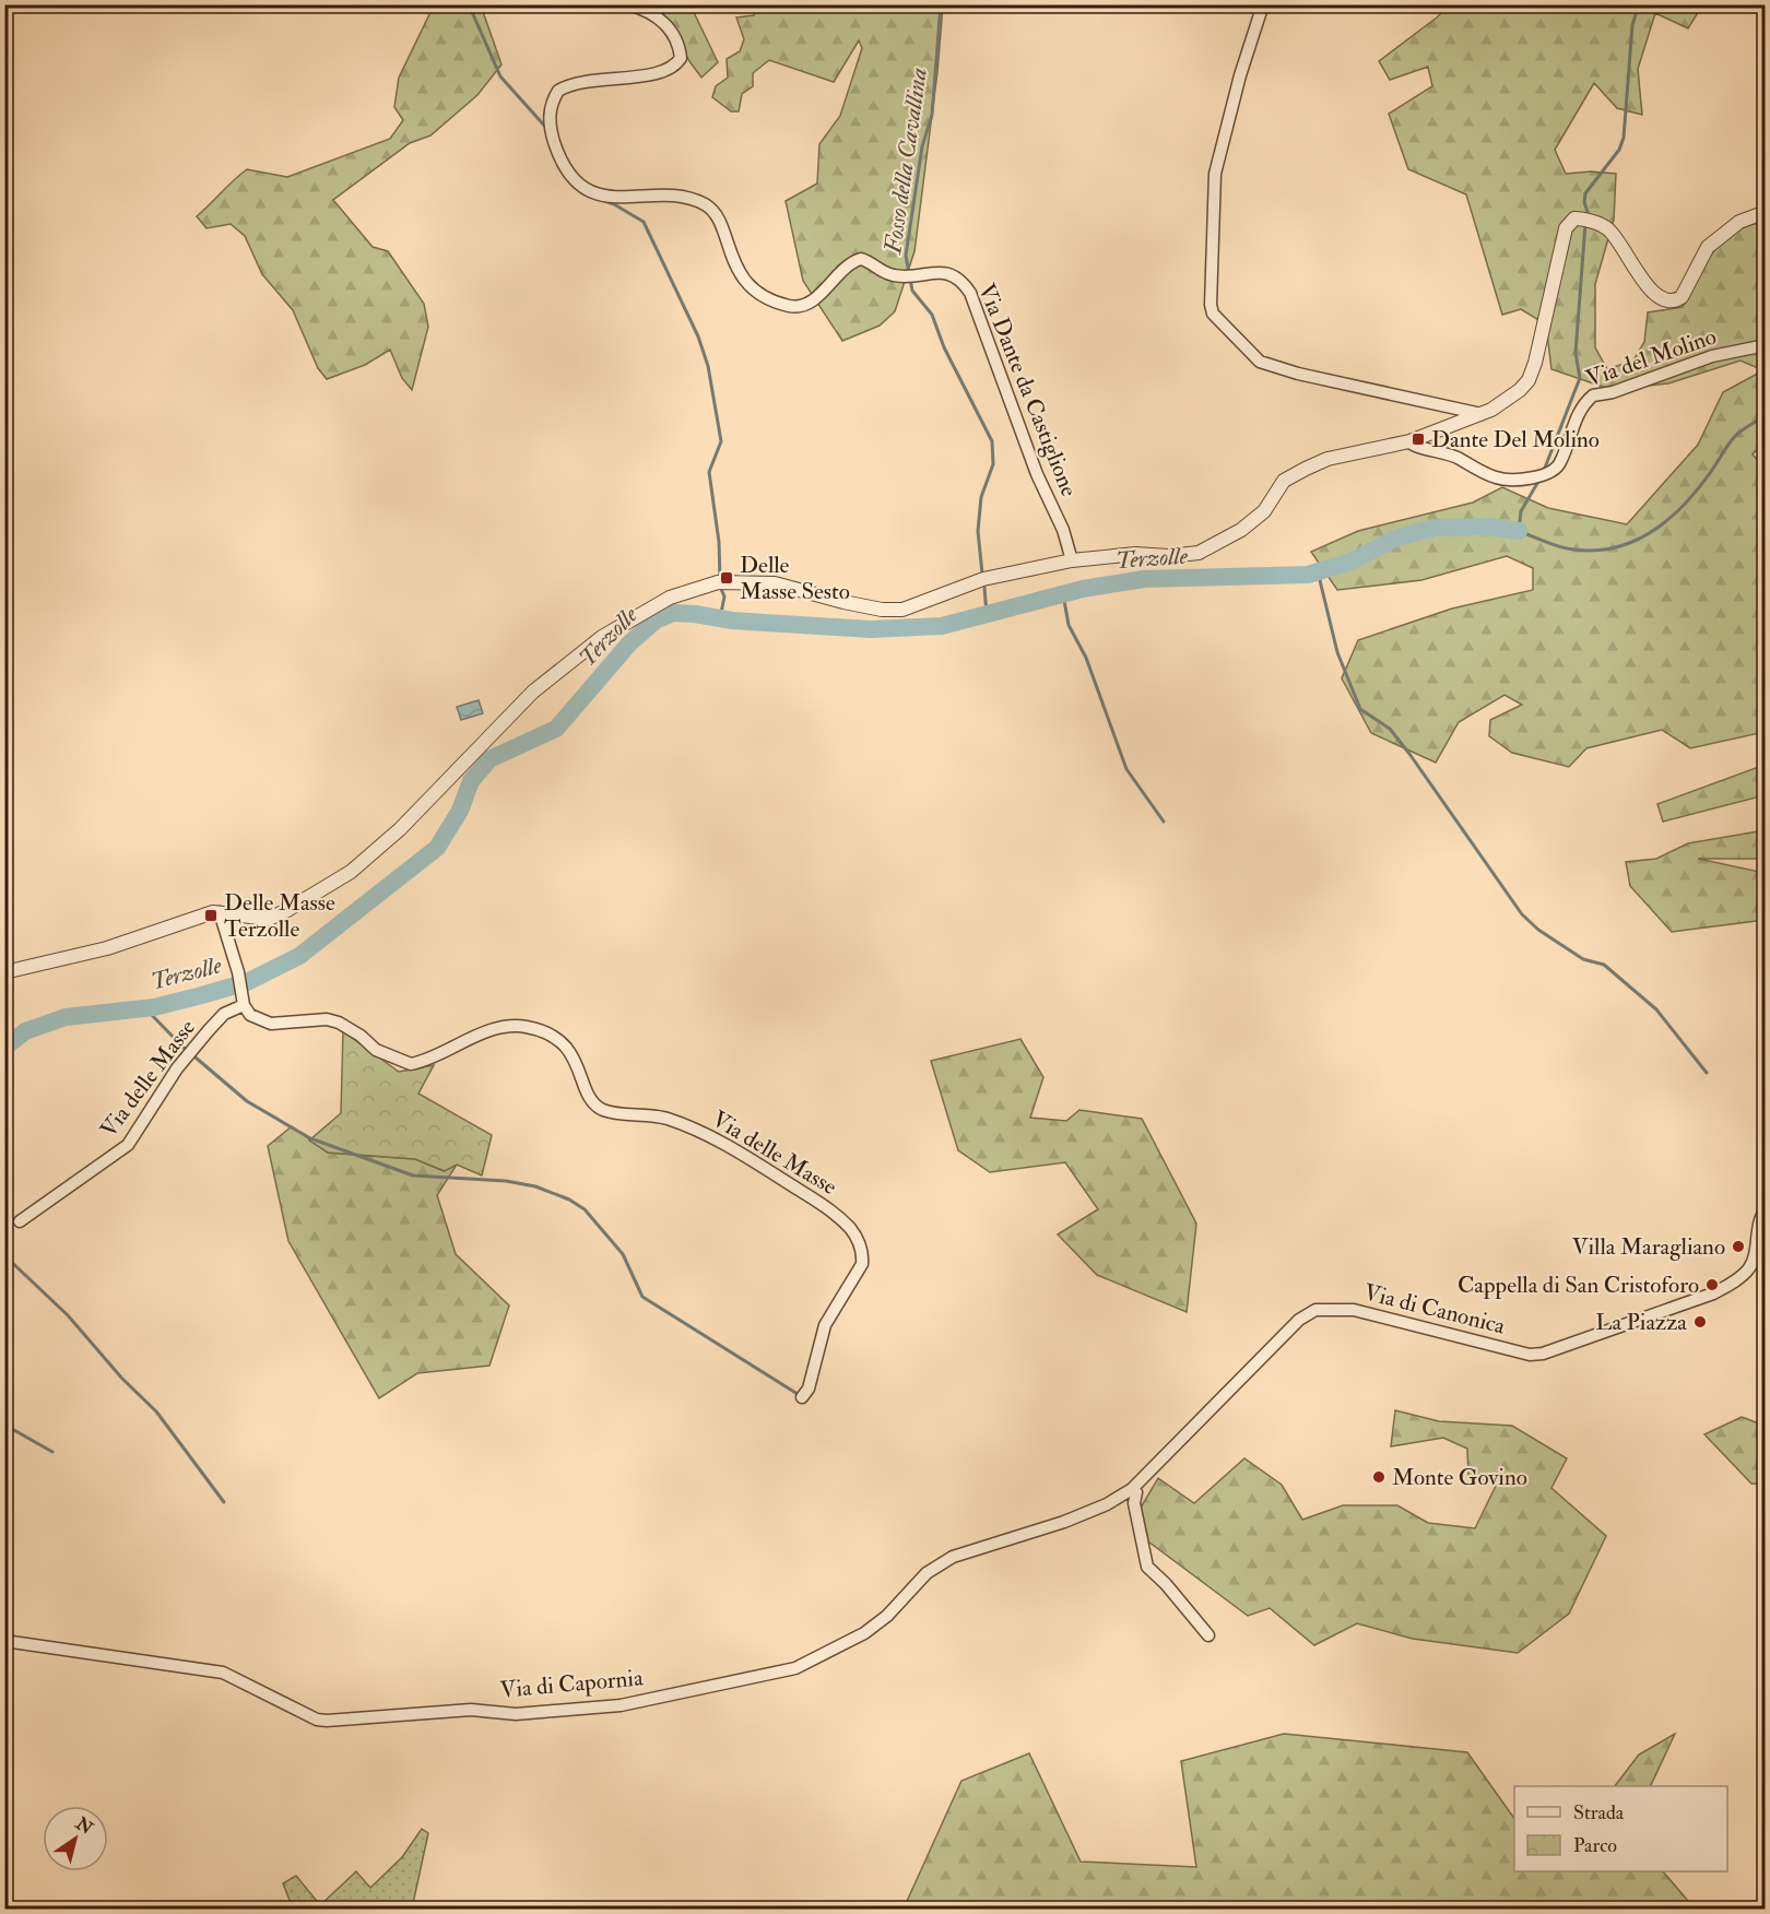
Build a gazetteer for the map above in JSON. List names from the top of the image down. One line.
{"streets":{"street":["Via del Molino","Via Dante da Castiglione","Via delle Masse","Via di Canonica","Via di Capornia"]},"crossings":[["Via di Canonica","Via di Capornia"]],"water":["Fosso della Cavallina","Terzolle"],"places":{"transit":["Dante Del Molino","Delle Masse Sesto","Delle Masse Terzolle"],"other":["Villa Maragliano","Cappella di San Cristoforo","La Piazza","Monte Govino"]},"legend":["Strada","Parco"],"north":"top right"}
